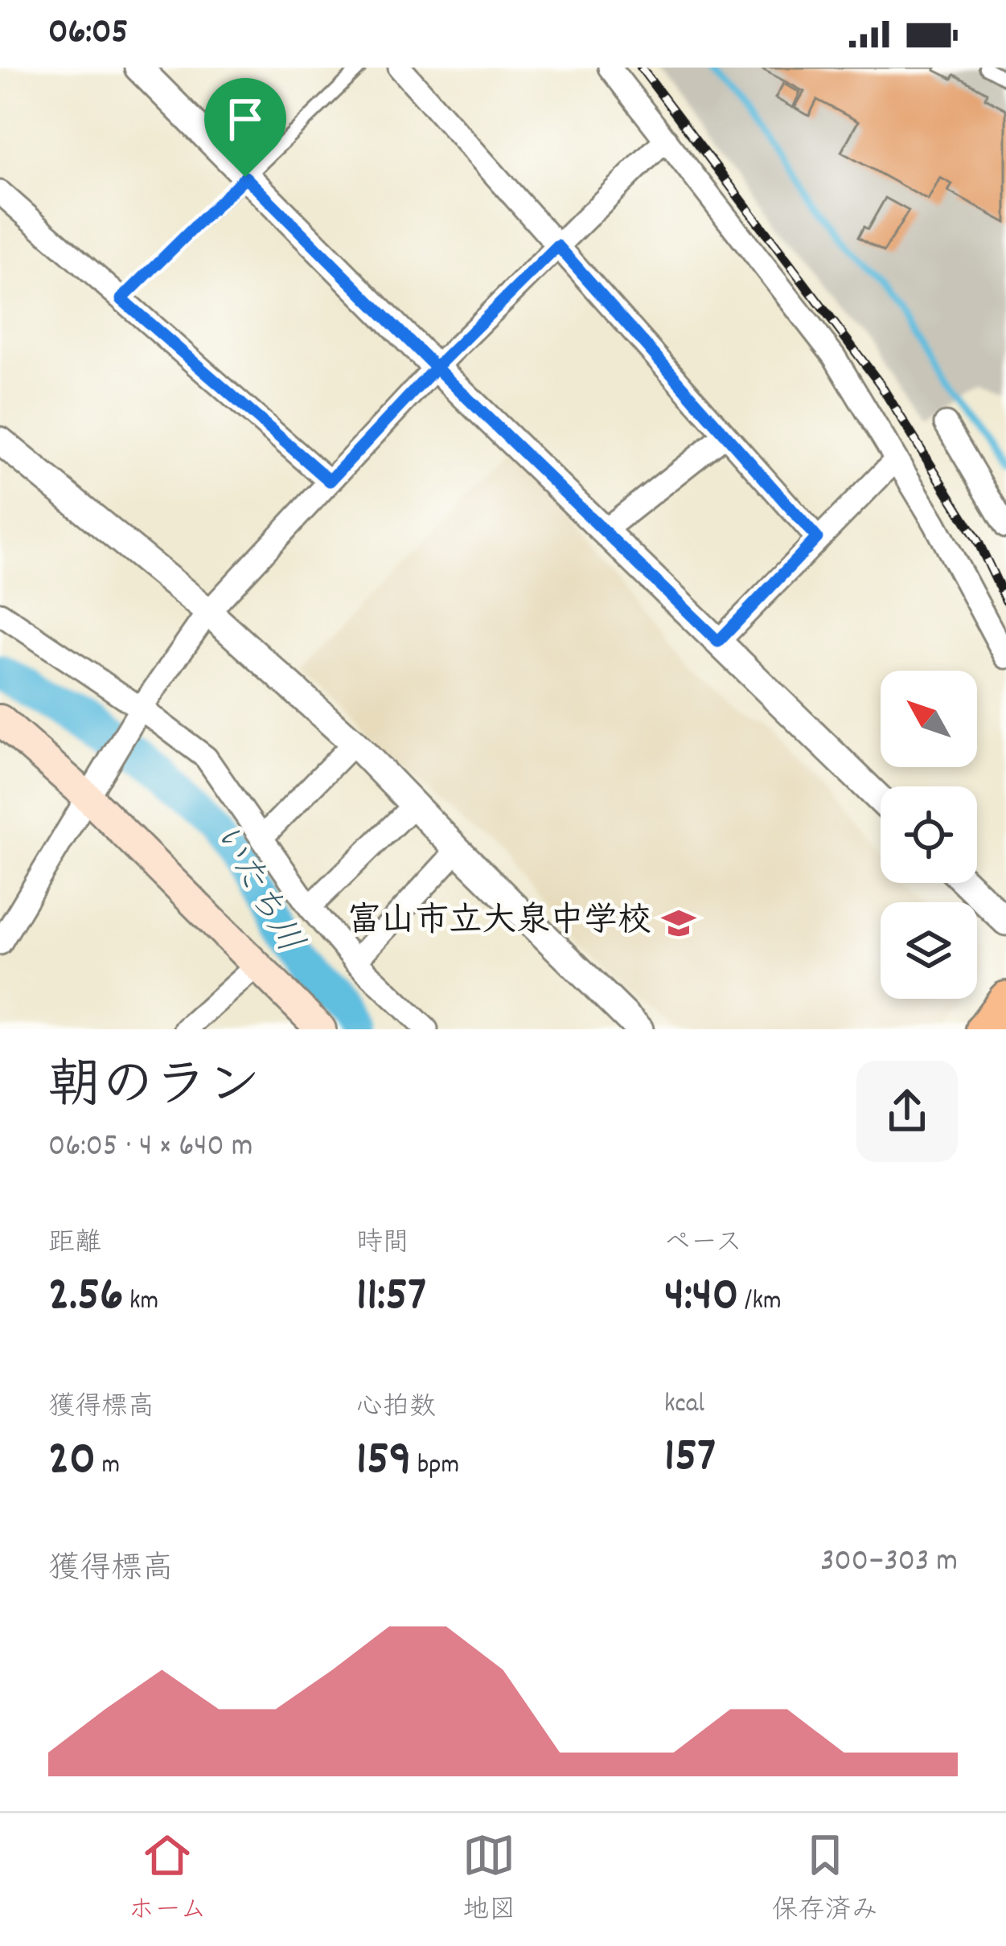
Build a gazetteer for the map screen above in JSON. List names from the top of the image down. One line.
{"water":["いたち川"],"places":{"school or university":["富山市立大泉中学校"]},"north":"top left","page":{"status":"06:05","heading":["朝のラン","06:05 · 4 × 640 m"],"stats":[["距離","2.56 km"],["時間","11:57"],["ペース","4:40 /km"],["獲得標高","20 m"],["心拍数","159 bpm"],["kcal","157"]],"chart":["獲得標高","300–303 m"],"tabs":["ホーム","地図","保存済み"]}}
